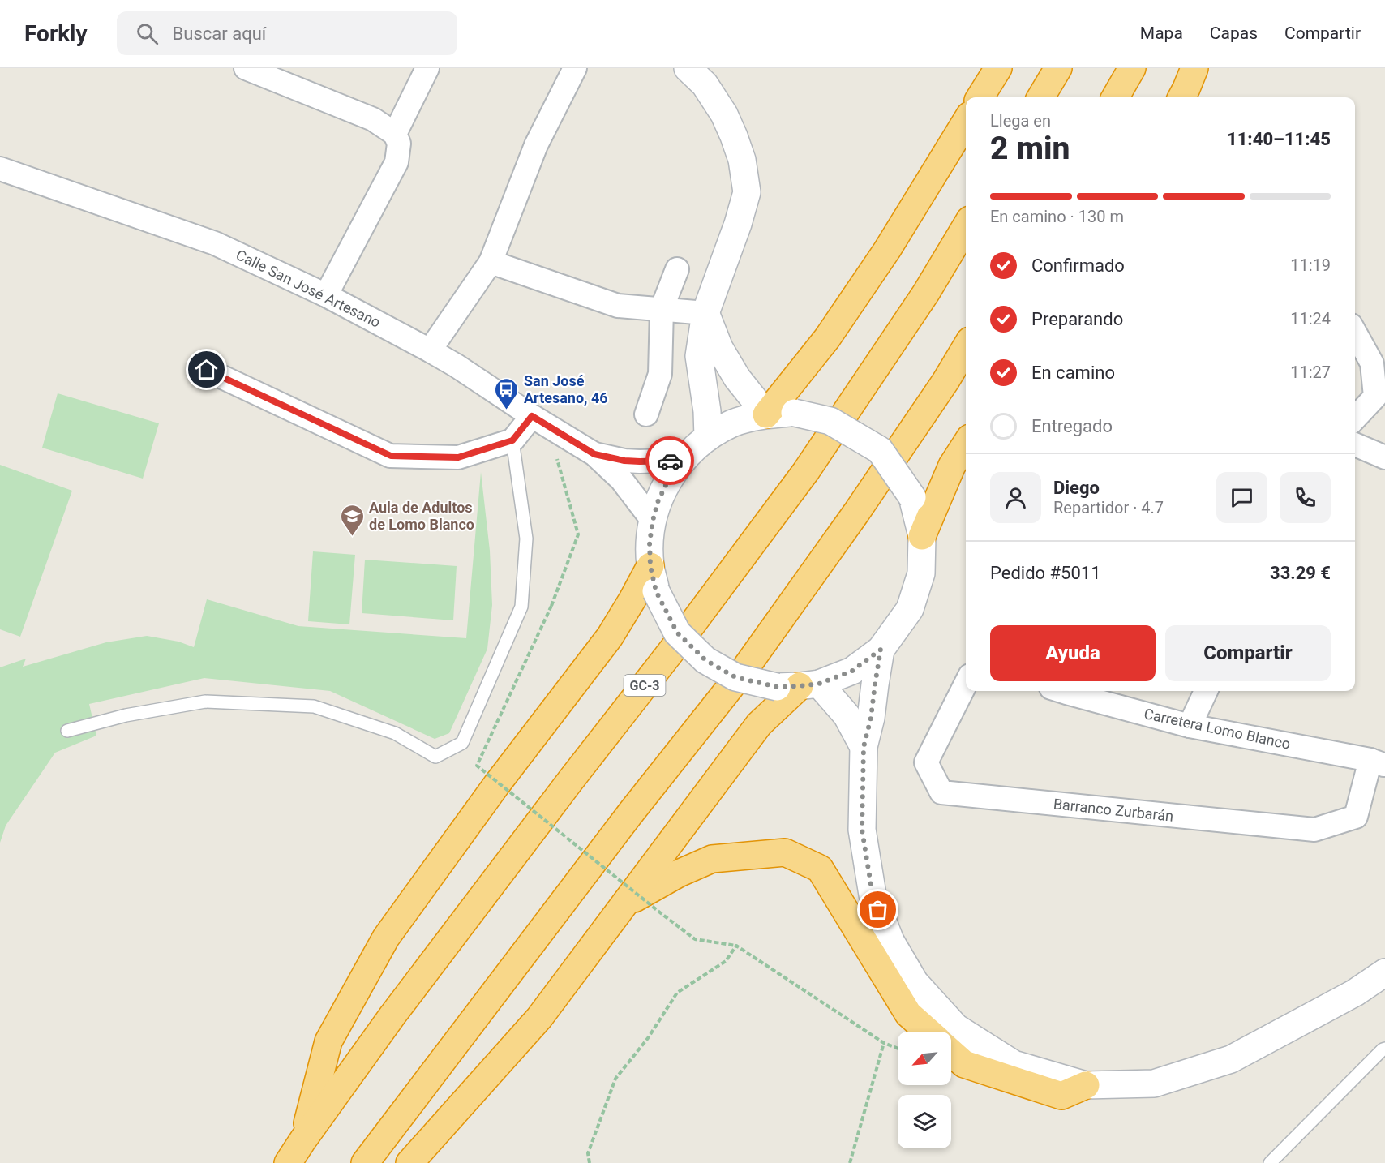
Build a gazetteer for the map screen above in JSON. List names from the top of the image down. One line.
{"streets":{"highway":["GC-3"],"street":["Calle San José Artesano","Carretera Lomo Blanco","Barranco Zurbarán"]},"crossings":[["Carretera Lomo Blanco","Barranco Zurbarán"]],"places":{"bus stop":["San José Artesano, 46"],"school or university":["Aula de Adultos de Lomo Blanco"]},"north":"bottom left","page":{"header":"Forkly","search":"Buscar aquí","nav":["Mapa","Capas","Compartir"],"heading":["2 min","Llega en","11:40–11:45"],"panel":["Diego","Repartidor · 4.7","Pedido #5011","33.29 €"],"bar":"En camino · 130 m","list":[["Confirmado","11:19"],["Preparando","11:24"],["En camino","11:27"],"Entregado"],"buttons":["Ayuda","Compartir"]}}
